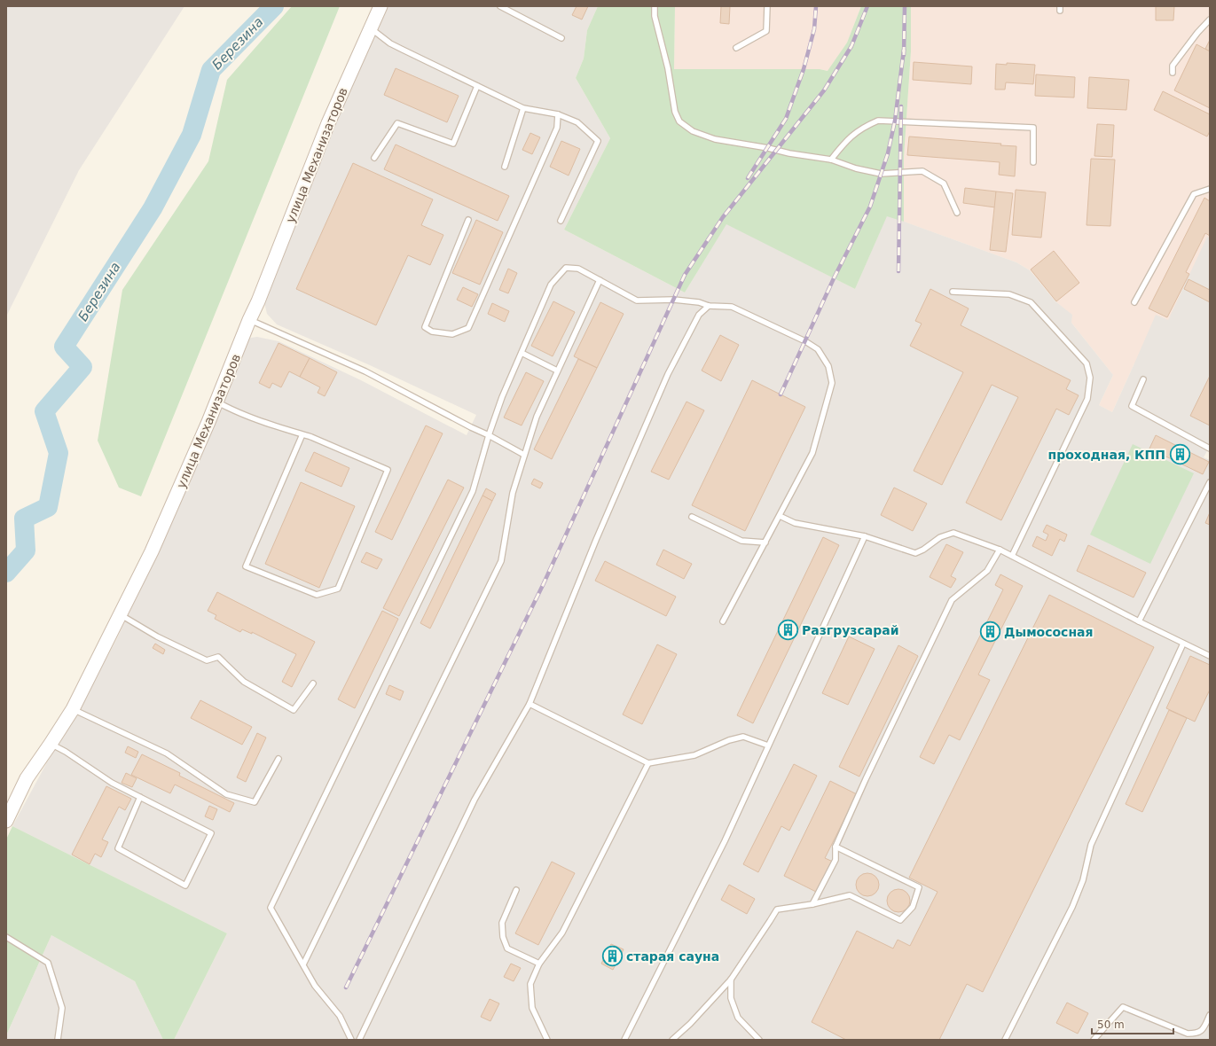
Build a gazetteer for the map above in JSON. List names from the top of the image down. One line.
{"streets":{"street":["улица Механизаторов"]},"water":["Березина"],"places":{"building":["проходная, КПП","Разгрузсарай","Дымососная","старая сауна"]},"scale_bar":"50 m"}
